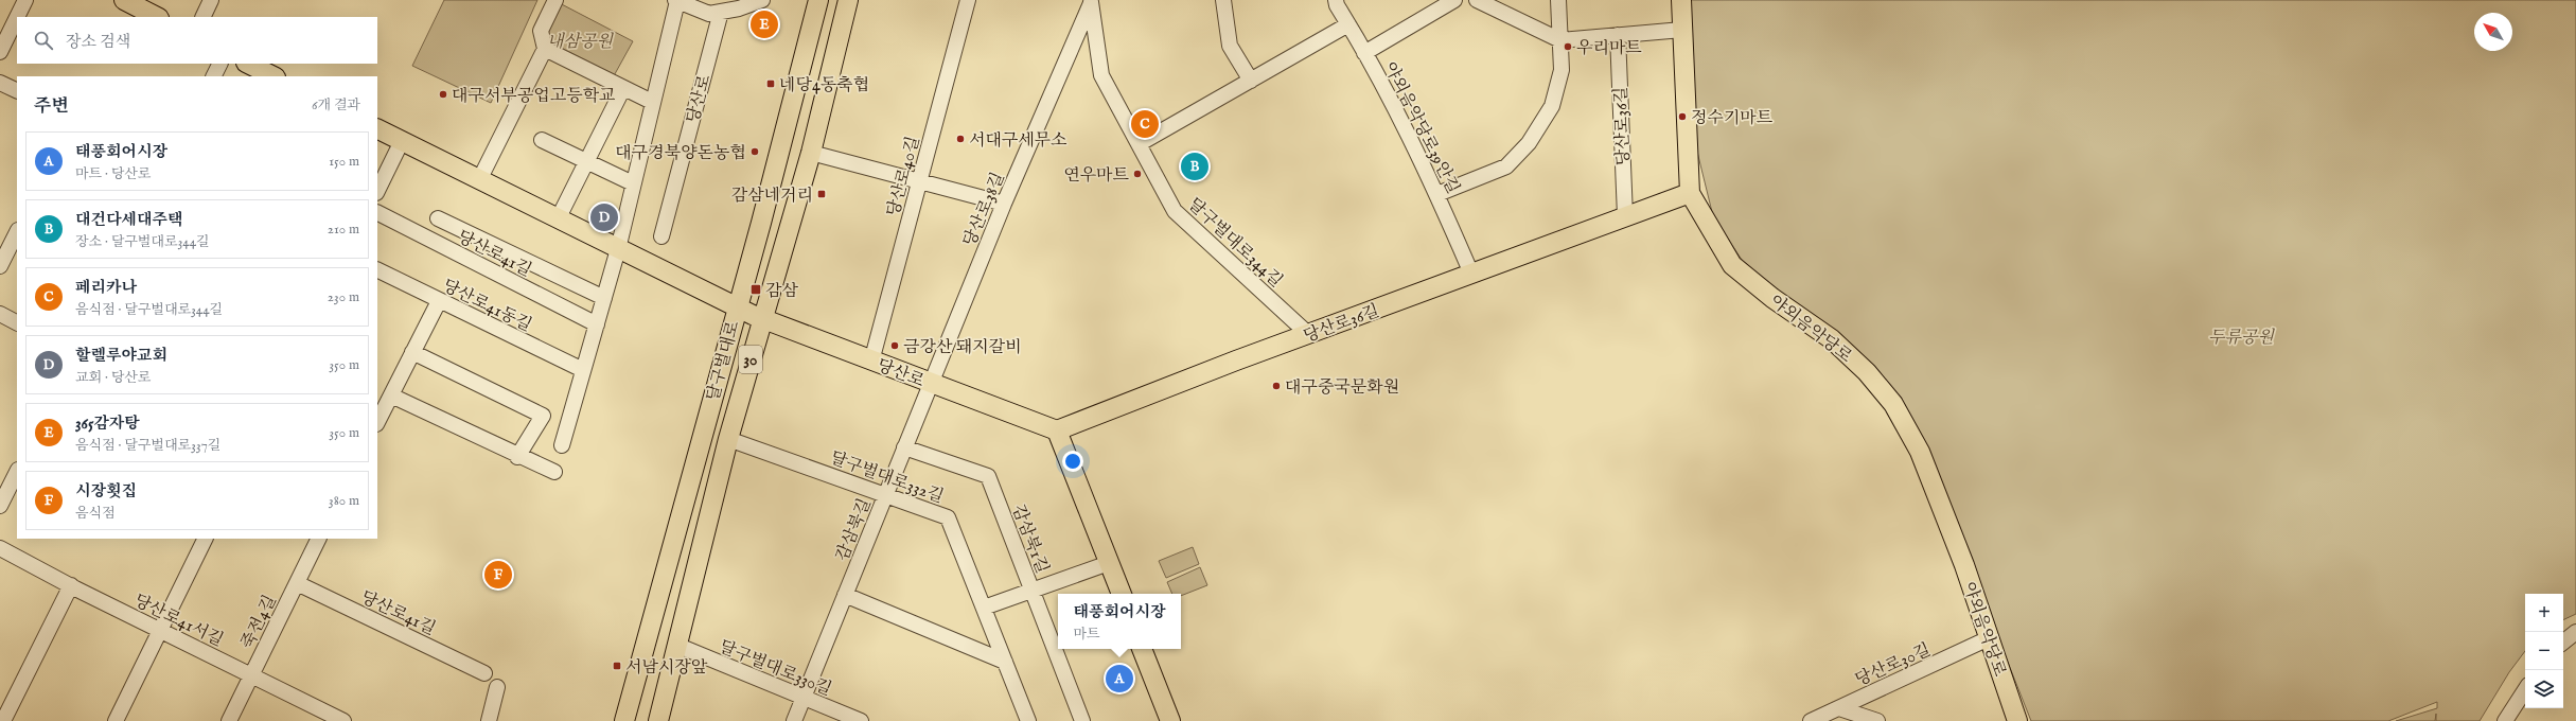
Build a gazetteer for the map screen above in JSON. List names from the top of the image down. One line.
{"streets":{"main road":["당산로","당산로36길","야외음악당로","30","달구벌대로"],"street":["야외음악당로39안길","당산로40길","당산로38길","달구벌대로344길","당산로41길","당산로41동길","달구벌대로332길","감삼북길","감삼북1길","당산로41서길","죽전4길","당산로30길","달구벌대로330길"]},"crossings":[["당산로","당산로36길"],["당산로","당산로40길"],["당산로","당산로38길"],["당산로","달구벌대로"],["당산로","감삼북길"],["당산로36길","야외음악당로39안길"],["당산로36길","달구벌대로344길"],["당산로36길","야외음악당로"],["당산로38길","달구벌대로344길"],["당산로38길","감삼북길"],["당산로41길","죽전4길"],["야외음악당로","당산로30길"],["달구벌대로","달구벌대로332길"],["달구벌대로","달구벌대로330길"],["달구벌대로332길","감삼북길"],["감삼북길","감삼북1길"],["감삼북길","달구벌대로330길"],["당산로41서길","죽전4길"]],"parks":["내삼공원","두류공원"],"places":{"other":["우리마트","대구서부공업고등학교","정수기마트","서대구세무소","대구경북양돈농협","연우마트","금강산 돼지갈비","대구중국문화원"],"transit":["네당4동축협","감삼네거리","감삼","서남시장앞"]},"north":"top left","page":{"pins":["E","C","B","D","F","A"],"search":"장소 검색","heading":["주변","6개 결과"],"list":[{"mark":"A","name":"태풍회어시장","note":"마트 · 당산로","value":"150 m"},{"mark":"B","name":"대건다세대주택","note":"장소 · 달구벌대로344길","value":"210 m"},{"mark":"C","name":"페리카나","note":"음식점 · 달구벌대로344길","value":"230 m"},{"mark":"D","name":"할렐루야교회","note":"교회 · 당산로","value":"350 m"},{"mark":"E","name":"365감자탕","note":"음식점 · 달구벌대로337길","value":"350 m"},{"mark":"F","name":"시장횟집","note":"음식점","value":"380 m"}],"map_buttons":["+","−"],"popup":["태풍회어시장","마트"]}}
